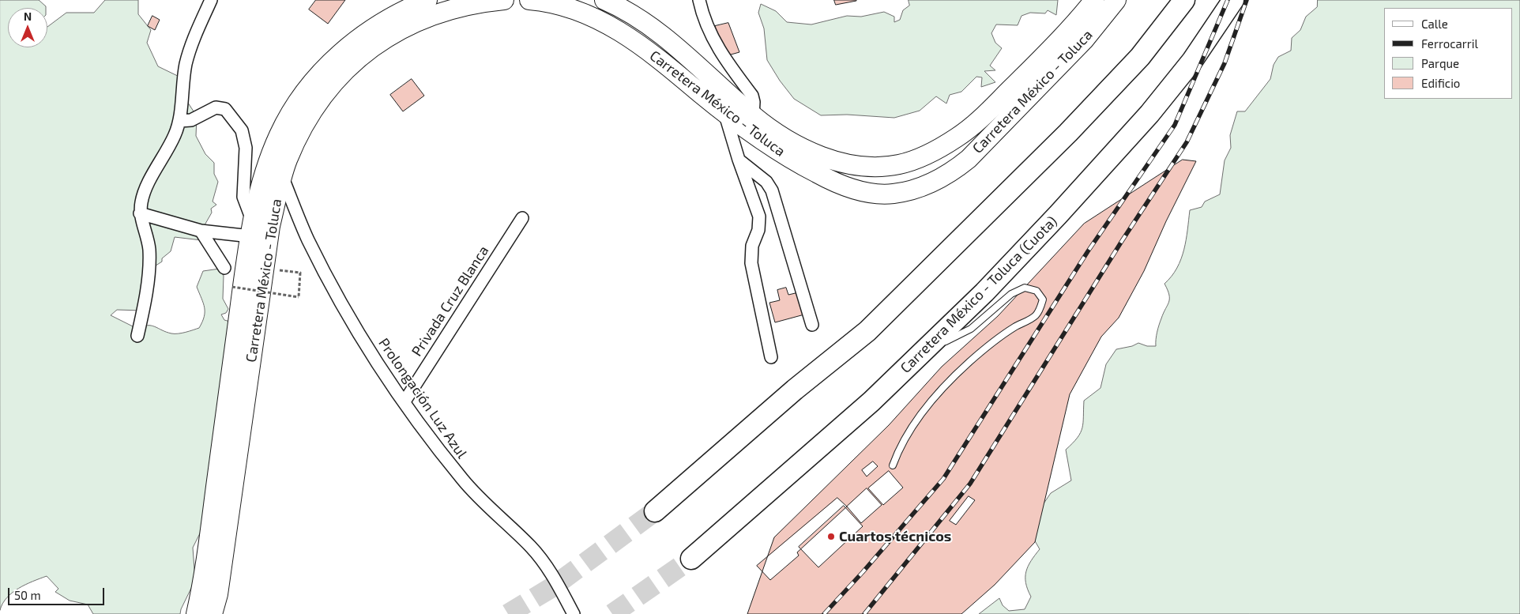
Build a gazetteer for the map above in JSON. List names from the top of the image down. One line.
{"streets":{"highway":["Carretera México - Toluca (Cuota)"],"main road":["Carretera México - Toluca"],"street":["Privada Cruz Blanca","Prolongación Luz Azul"]},"crossings":[["Carretera México - Toluca","Prolongación Luz Azul"],["Privada Cruz Blanca","Prolongación Luz Azul"]],"places":["Cuartos técnicos"],"legend":["Calle","Ferrocarril","Parque","Edificio"],"scale_bar":"50 m","north":"top"}
